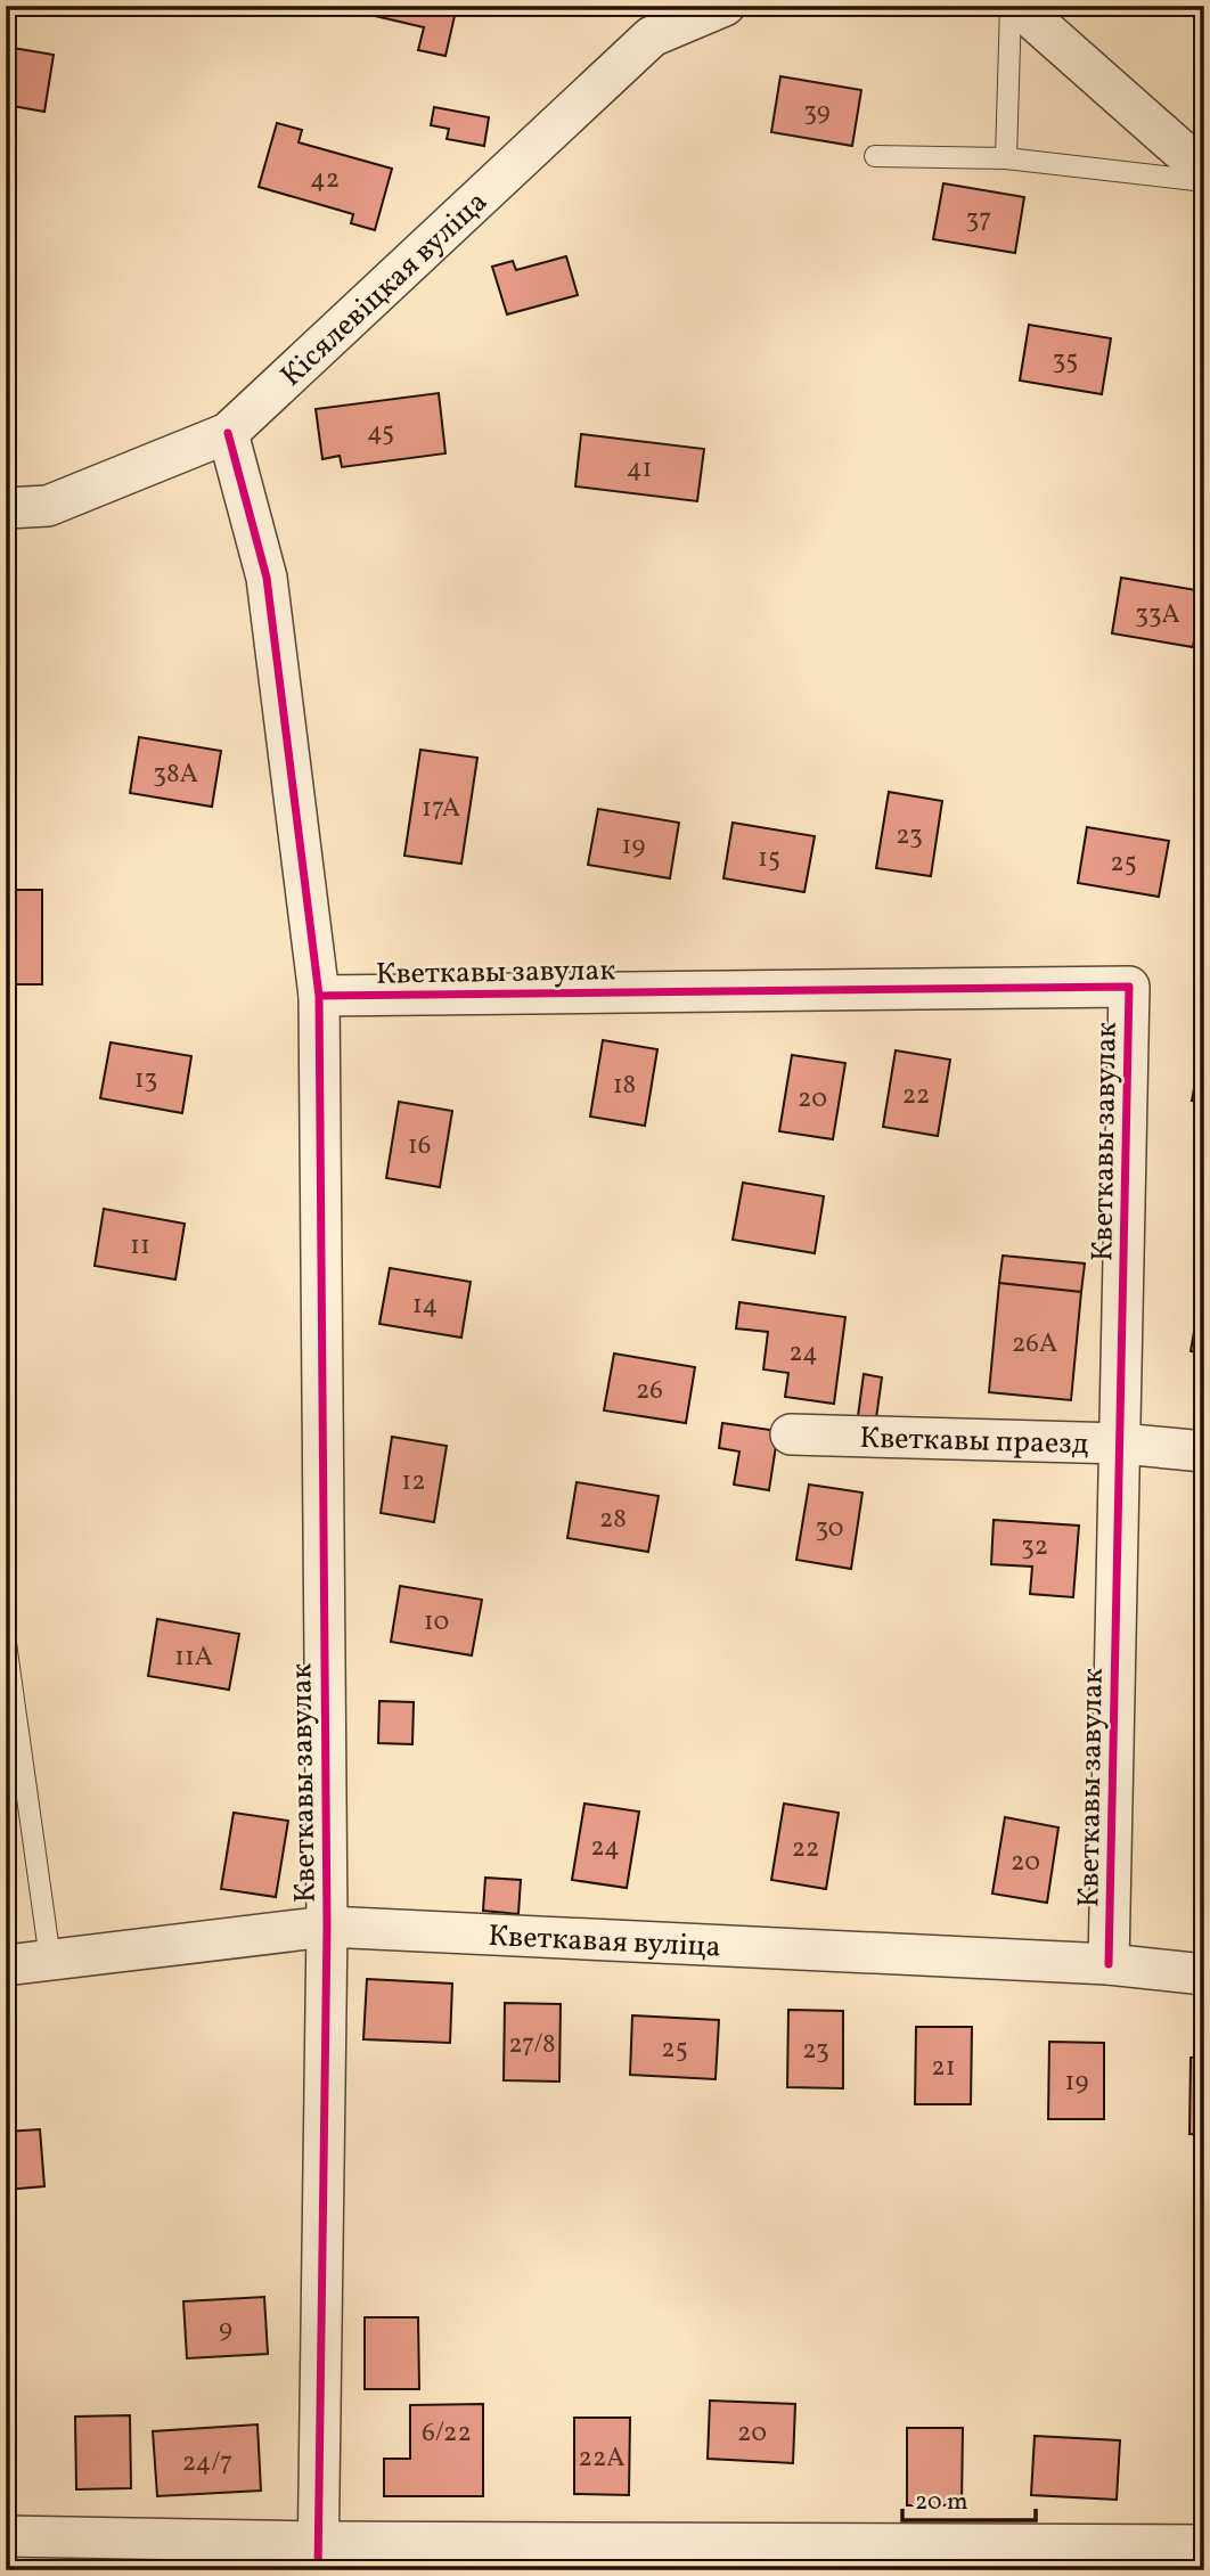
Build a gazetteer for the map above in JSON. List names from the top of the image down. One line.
{"streets":{"street":["Кісялевіцкая вуліца","Кветкавы завулак","Кветкавы праезд","Кветкавая вуліца"]},"crossings":[["Кісялевіцкая вуліца","Кветкавы завулак"],["Кветкавы завулак","Кветкавы праезд"],["Кветкавы завулак","Кветкавая вуліца"]],"house_numbers":["39","42","37","35","45","41","33А","38А","17А","23","19","15","25","13","18","22","20","16","11","14","26А","24","26","12","28","30","32","10","11А","24","22","20","27/8","25","23","21","19","9","6/22","20","22А","24/7"],"scale_bar":"20 m"}
